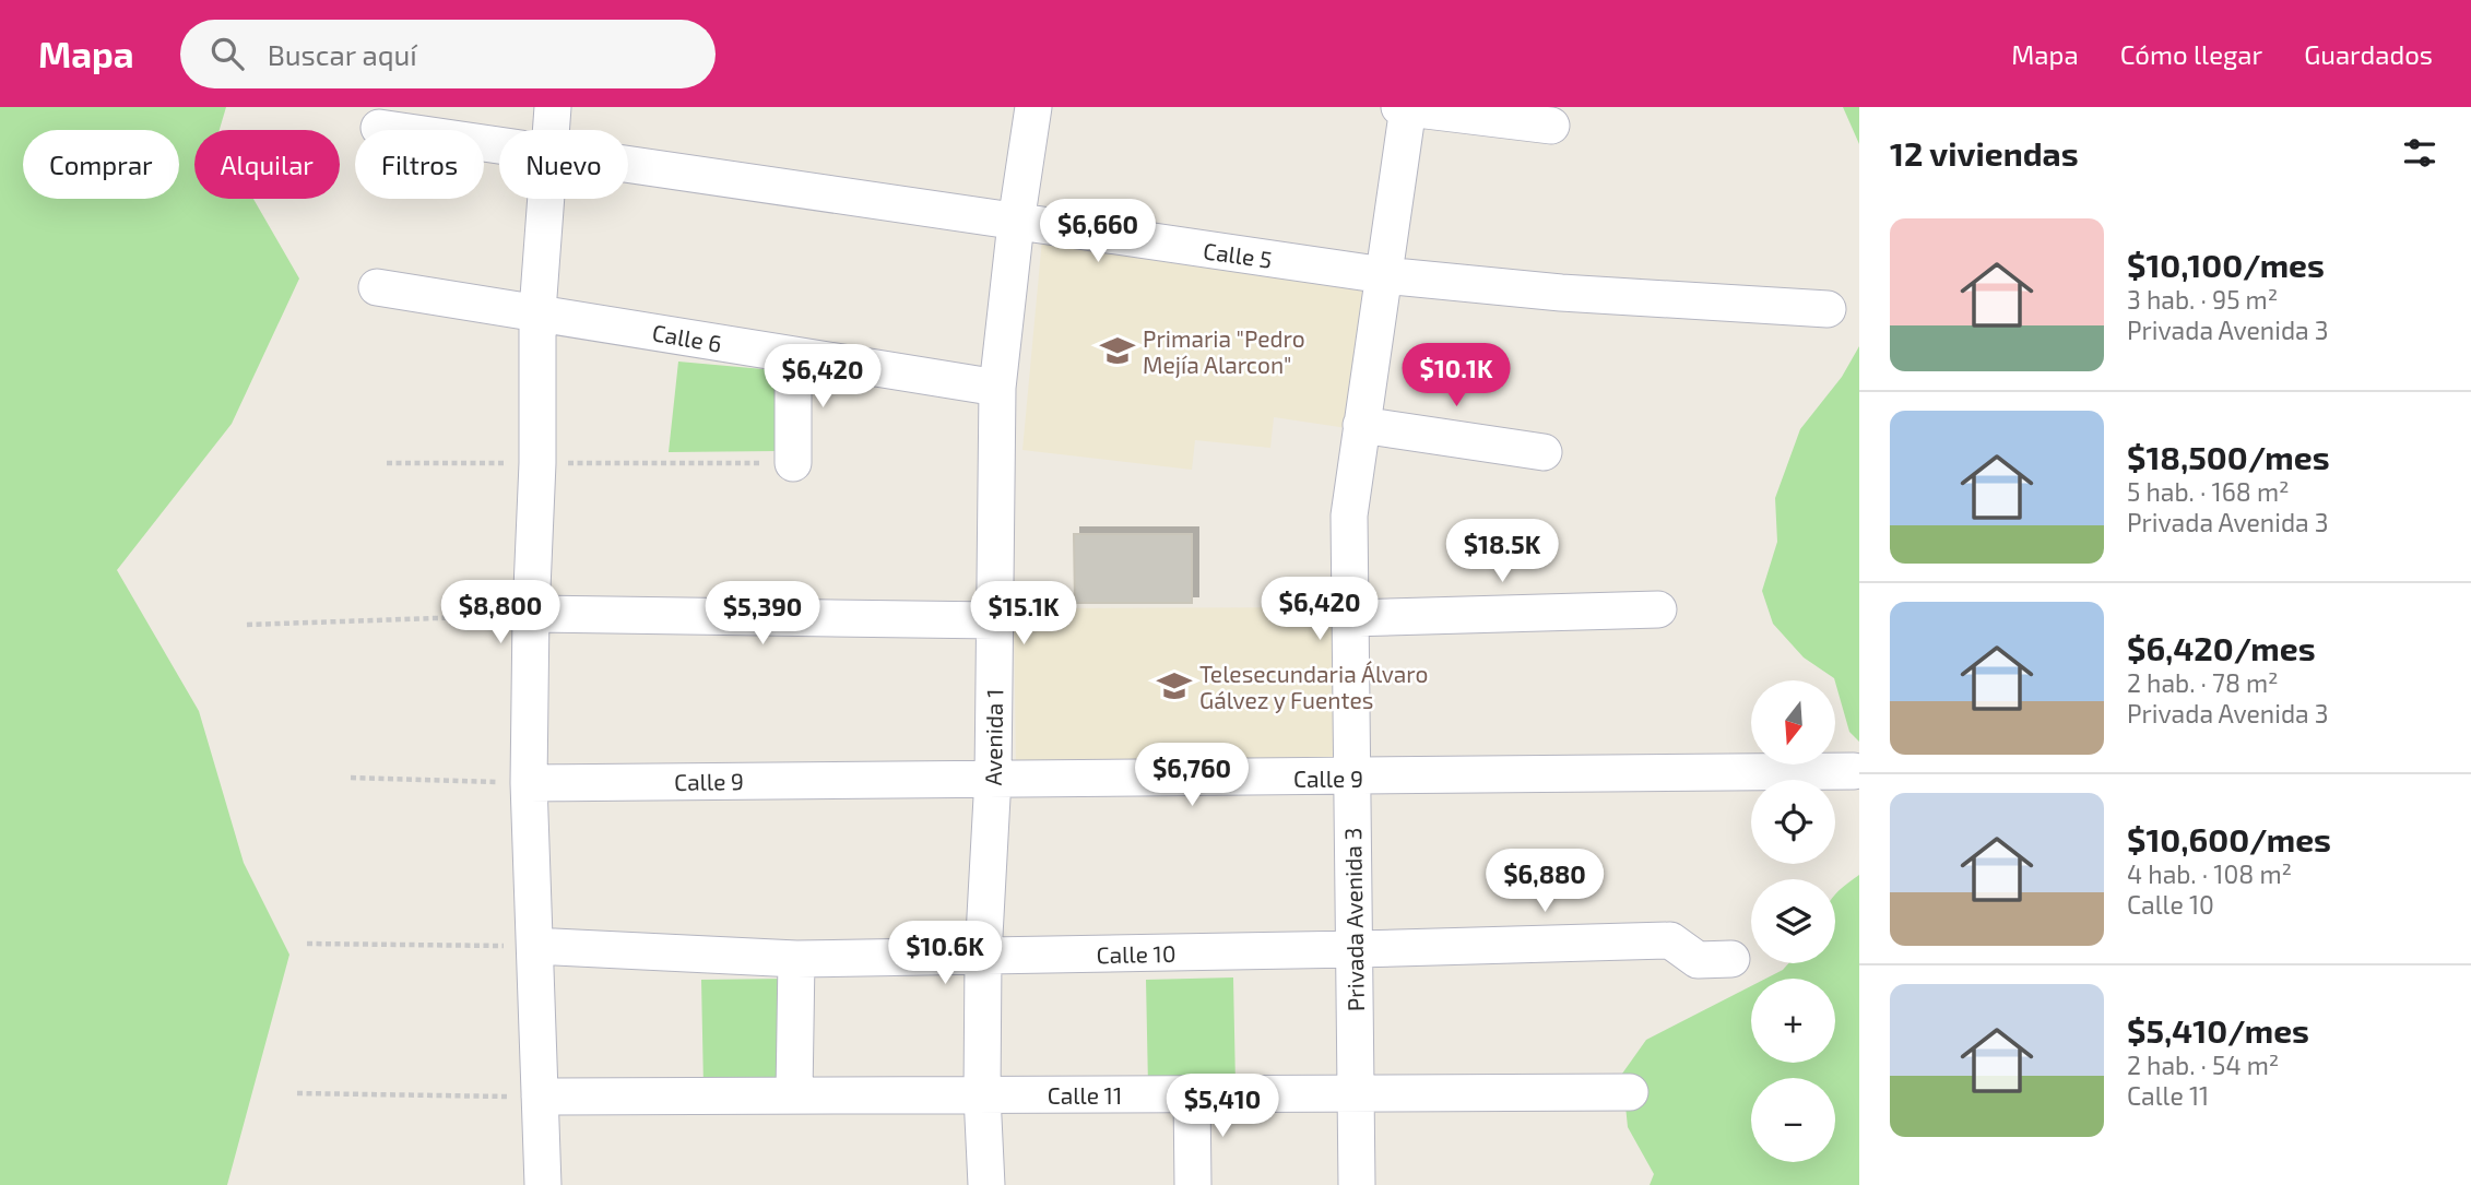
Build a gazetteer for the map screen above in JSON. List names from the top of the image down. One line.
{"streets":{"street":["Calle 5","Calle 6","Avenida 1","Calle 9","Privada Avenida 3","Calle 10","Calle 11"]},"crossings":[["Calle 5","Avenida 1"],["Calle 5","Privada Avenida 3"],["Calle 6","Avenida 1"],["Avenida 1","Calle 9"],["Avenida 1","Calle 10"],["Avenida 1","Calle 11"],["Calle 9","Privada Avenida 3"],["Privada Avenida 3","Calle 10"],["Privada Avenida 3","Calle 11"]],"places":{"school or university":["Primaria \"Pedro Mejía Alarcon\"","Telesecundaria Álvaro Gálvez y Fuentes"]},"north":"bottom","page":{"header":"Mapa","search":"Buscar aquí","nav":["Mapa","Cómo llegar","Guardados"],"heading":"12 viviendas","chip":["Comprar","Alquilar","Filtros","Nuevo"],"price":["$6,660","$10.1K","$6,420","$18.5K","$6,420","$8,800","$5,390","$15.1K","$6,760","$6,880","$10.6K","$5,410"],"list":[{"name":"$10,100/mes","note":"3 hab. · 95 m² · Privada Avenida 3"},{"name":"$18,500/mes","note":"5 hab. · 168 m² · Privada Avenida 3"},{"name":"$6,420/mes","note":"2 hab. · 78 m² · Privada Avenida 3"},{"name":"$10,600/mes","note":"4 hab. · 108 m² · Calle 10"},{"name":"$5,410/mes","note":"2 hab. · 54 m² · Calle 11"}],"map_buttons":["+","−"]}}
